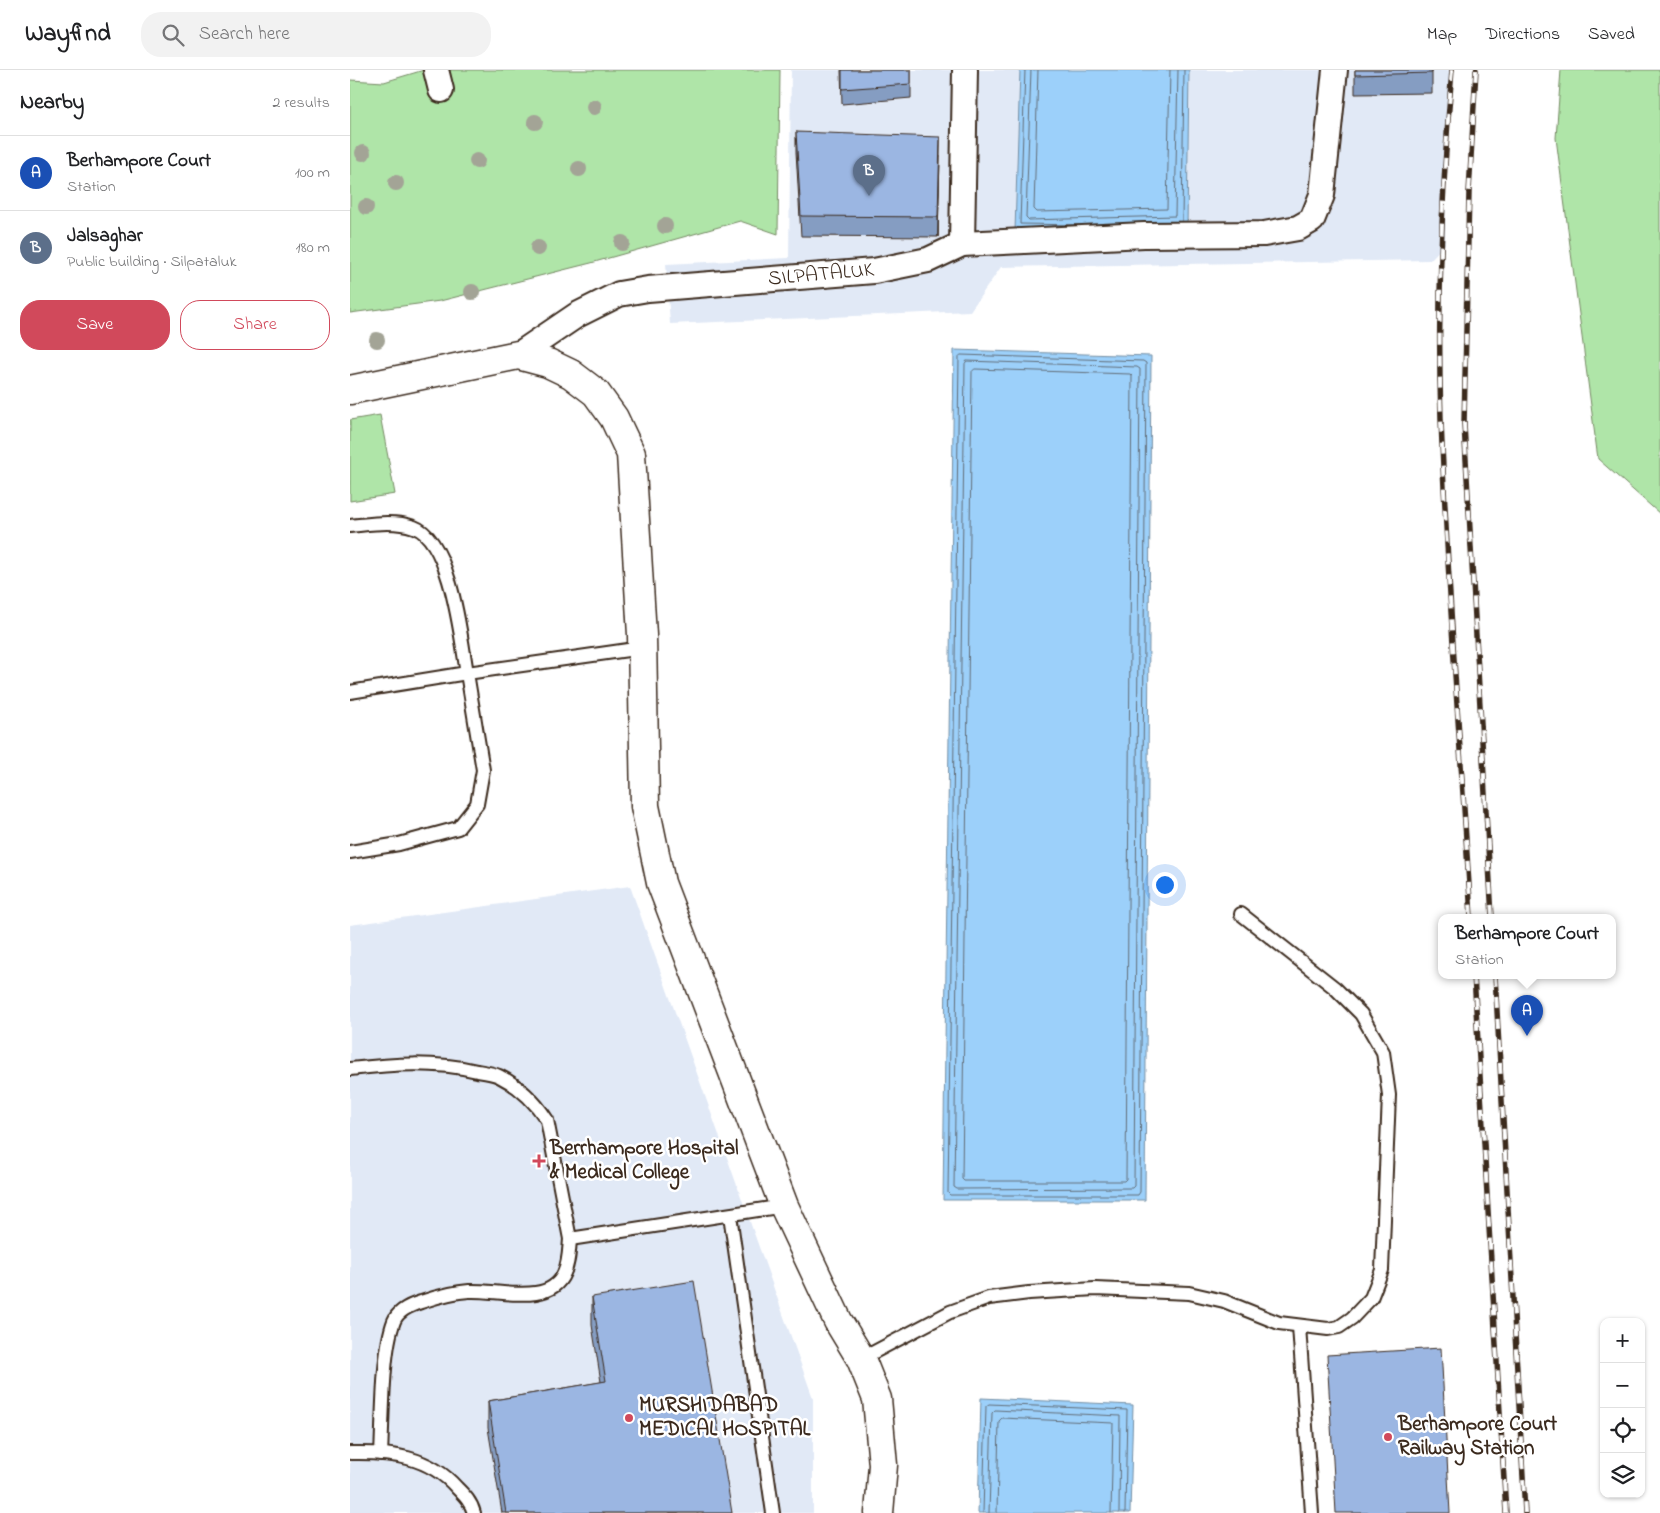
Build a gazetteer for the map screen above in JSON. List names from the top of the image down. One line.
{"streets":{"street":["SILPATALUK"]},"places":{"health":["Berrhampore Hospital & Medical College"],"other":["MURSHIDABAD MEDICAL HOSPITAL","Berhampore Court Railway Station"]},"page":{"header":"Wayfind","search":"Search here","nav":["Map","Directions","Saved"],"heading":["Nearby","2 results"],"list":[{"mark":"A","name":"Berhampore Court","note":"Station","value":"100 m"},{"mark":"B","name":"Jalsaghar","note":"Public building · Silpataluk","value":"180 m"}],"pins":["B","A"],"buttons":["Save","Share"],"popup":["Berhampore Court","Station"],"map_buttons":["+","−"]}}
